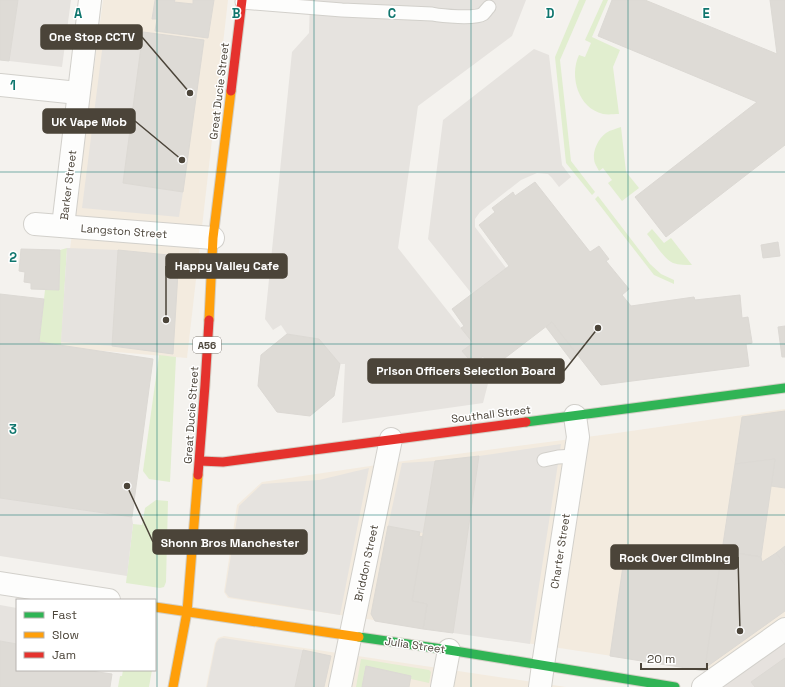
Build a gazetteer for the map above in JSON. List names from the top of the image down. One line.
{"streets":{"main road":["Great Ducie Street","A56","Southall Street","Julia Street"],"street":["Barker Street","Langston Street","Charter Street","Briddon Street"]},"crossings":[["Great Ducie Street","Langston Street"],["Great Ducie Street","Southall Street"],["Great Ducie Street","Julia Street"],["Barker Street","Langston Street"],["Southall Street","Charter Street"],["Southall Street","Briddon Street"],["Charter Street","Julia Street"],["Briddon Street","Julia Street"]],"places":["One Stop CCTV","UK Vape Mob","Happy Valley Cafe","Prison Officers Selection Board","Shonn Bros Manchester","Rock Over Climbing"],"legend":["Fast","Slow","Jam"],"scale_bar":"20 m","grid":{"columns":["A","B","C","D","E"],"rows":["1","2","3"]}}
